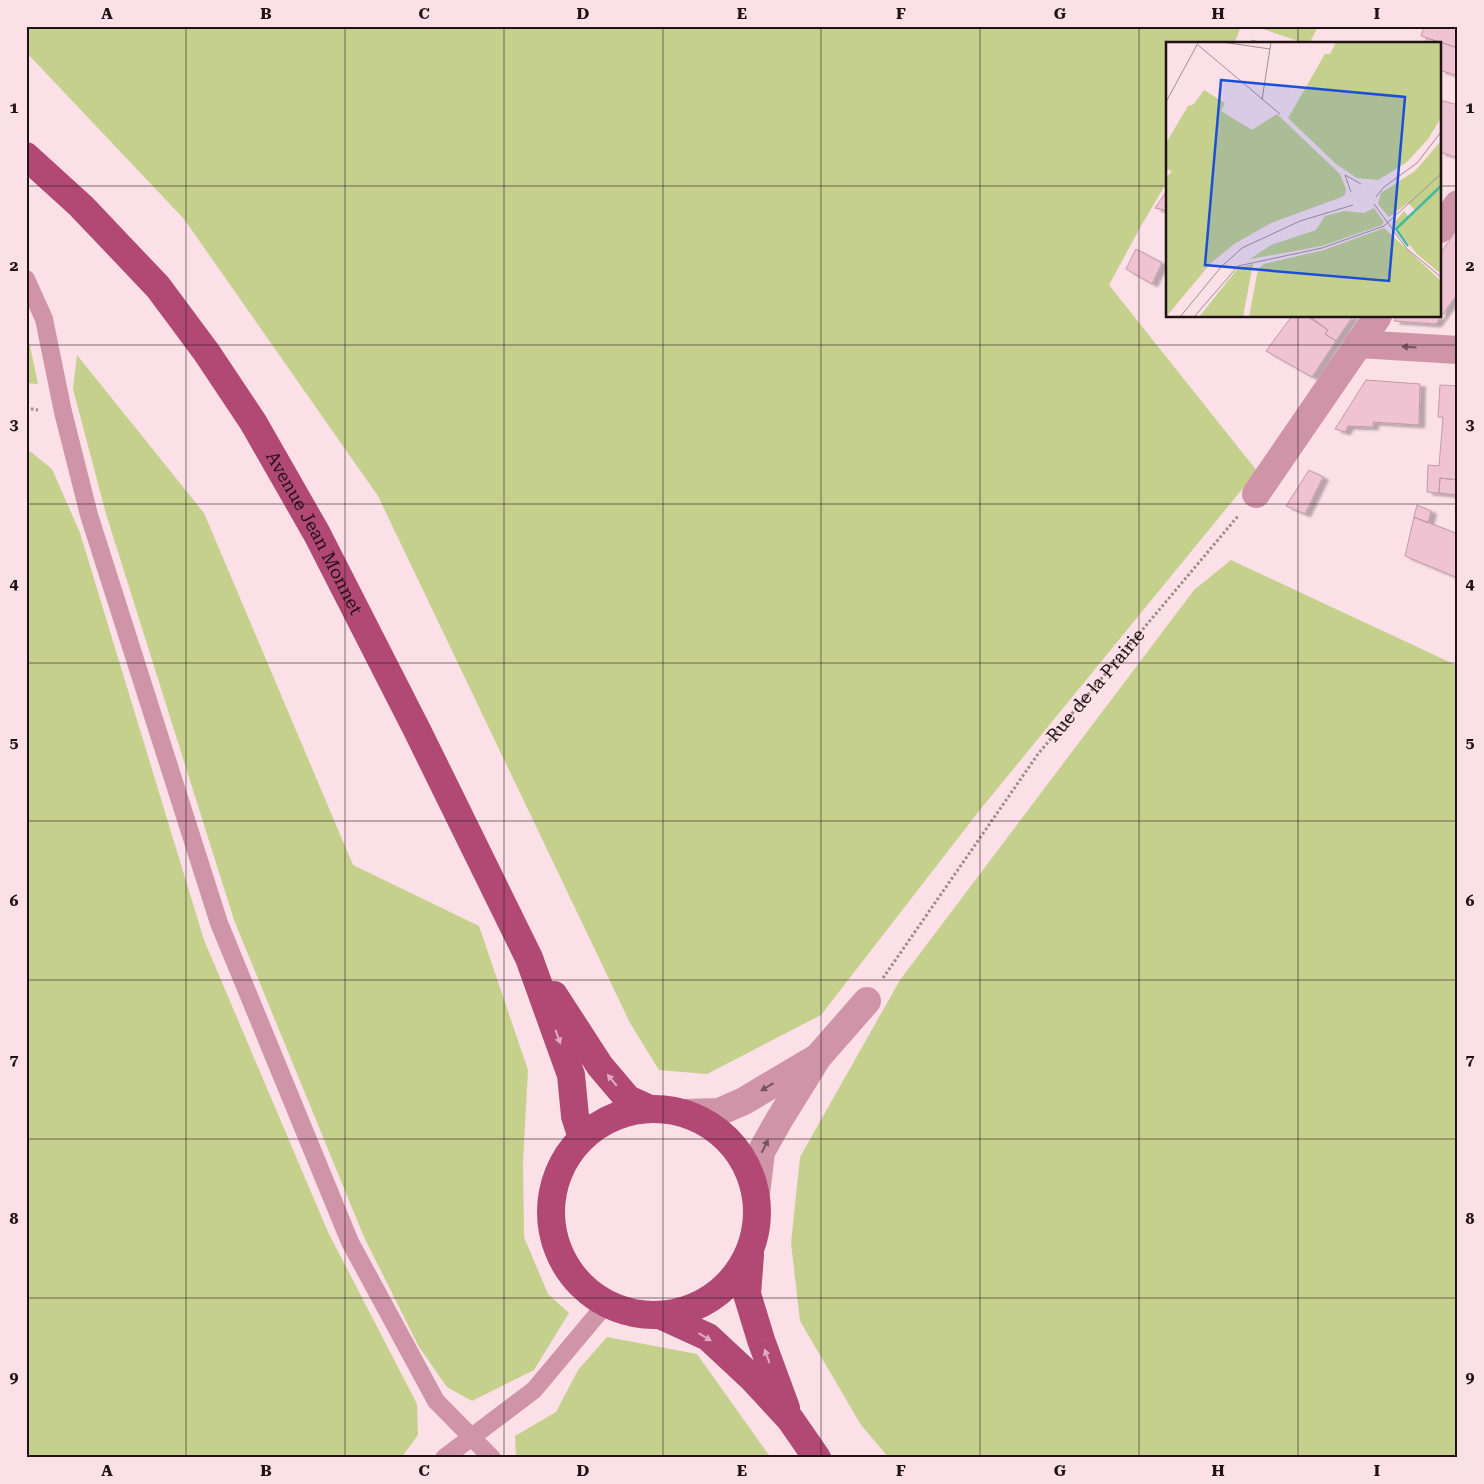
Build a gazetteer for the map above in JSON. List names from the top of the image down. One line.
{"streets":{"main road":["Avenue Jean Monnet"],"path":["Rue de la Prairie"]},"grid":{"columns":["A","B","C","D","E","F","G","H","I"],"rows":["1","2","3","4","5","6","7","8","9"]}}
